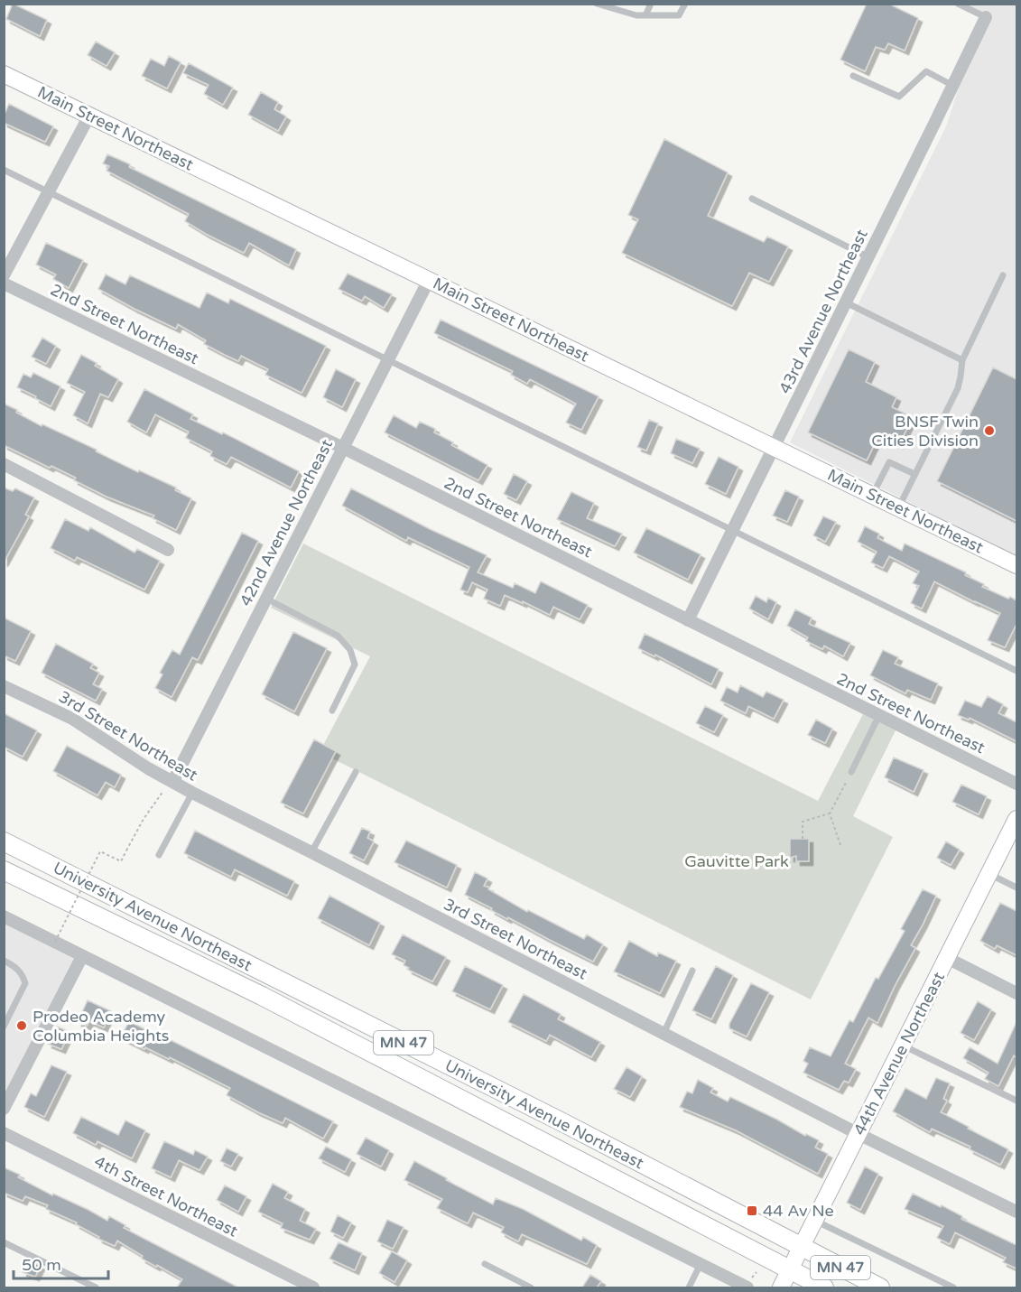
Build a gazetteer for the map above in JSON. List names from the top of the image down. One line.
{"streets":{"main road":["University Avenue Northeast","MN 47"],"street":["Main Street Northeast","43rd Avenue Northeast","2nd Street Northeast","42nd Avenue Northeast","3rd Street Northeast","44th Avenue Northeast","4th Street Northeast"]},"crossings":[["Main Street Northeast","43rd Avenue Northeast"],["Main Street Northeast","42nd Avenue Northeast"],["43rd Avenue Northeast","2nd Street Northeast"],["2nd Street Northeast","42nd Avenue Northeast"],["42nd Avenue Northeast","3rd Street Northeast"],["3rd Street Northeast","44th Avenue Northeast"],["University Avenue Northeast","44th Avenue Northeast"]],"parks":["Gauvitte Park"],"places":{"other":["BNSF Twin Cities Division","Prodeo Academy Columbia Heights"],"transit":["44 Av Ne"]},"scale_bar":"50 m"}
